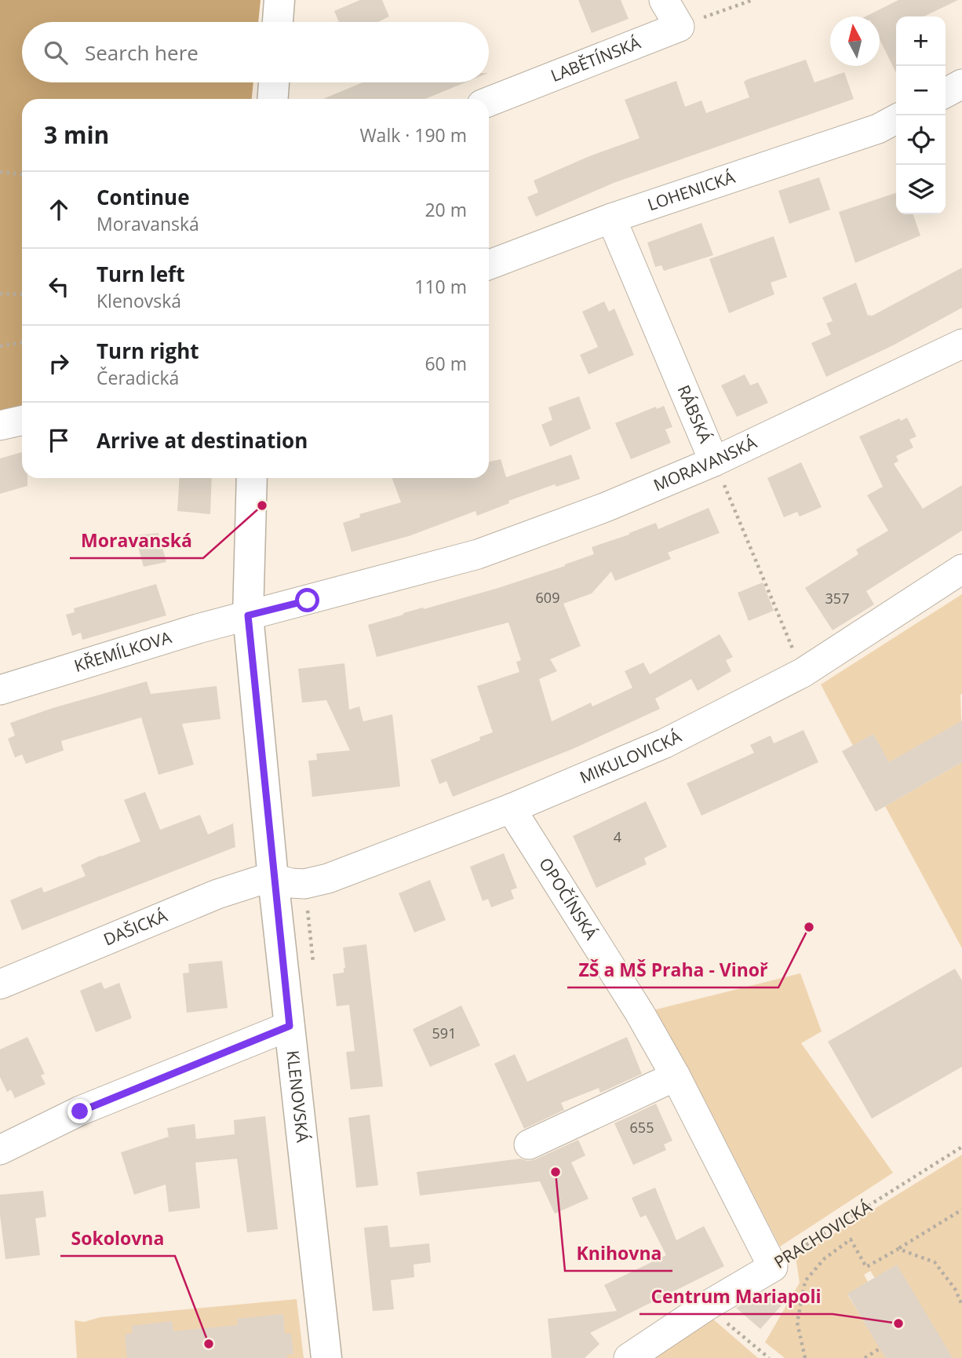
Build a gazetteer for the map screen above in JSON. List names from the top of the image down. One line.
{"streets":{"street":["LABĚTÍNSKÁ","LOHENICKÁ","RÁBSKÁ","MORAVANSKÁ","KŘEMÍLKOVA","MIKULOVICKÁ","OPOČÍNSKÁ","DAŠICKÁ","KLENOVSKÁ","PRACHOVICKÁ"]},"crossings":[["LOHENICKÁ","RÁBSKÁ"],["RÁBSKÁ","MORAVANSKÁ"],["RÁBSKÁ","MIKULOVICKÁ"],["MORAVANSKÁ","KŘEMÍLKOVA"],["MORAVANSKÁ","KLENOVSKÁ"],["KŘEMÍLKOVA","KLENOVSKÁ"],["MIKULOVICKÁ","OPOČÍNSKÁ"],["MIKULOVICKÁ","DAŠICKÁ"],["MIKULOVICKÁ","KLENOVSKÁ"],["OPOČÍNSKÁ","PRACHOVICKÁ"],["DAŠICKÁ","KLENOVSKÁ"]],"places":["Moravanská","ZŠ a MŠ Praha - Vinoř","Knihovna","Centrum Mariapoli","Sokolovna"],"house_numbers":["609","357","4","591","655"],"north":"top","page":{"map_buttons":["+","−"],"search":"Search here","heading":["3 min","Walk · 190 m"],"list":[["Continue","Moravanská","20 m"],["Turn left","Klenovská","110 m"],["Turn right","Čeradická","60 m"],"Arrive at destination"]}}
